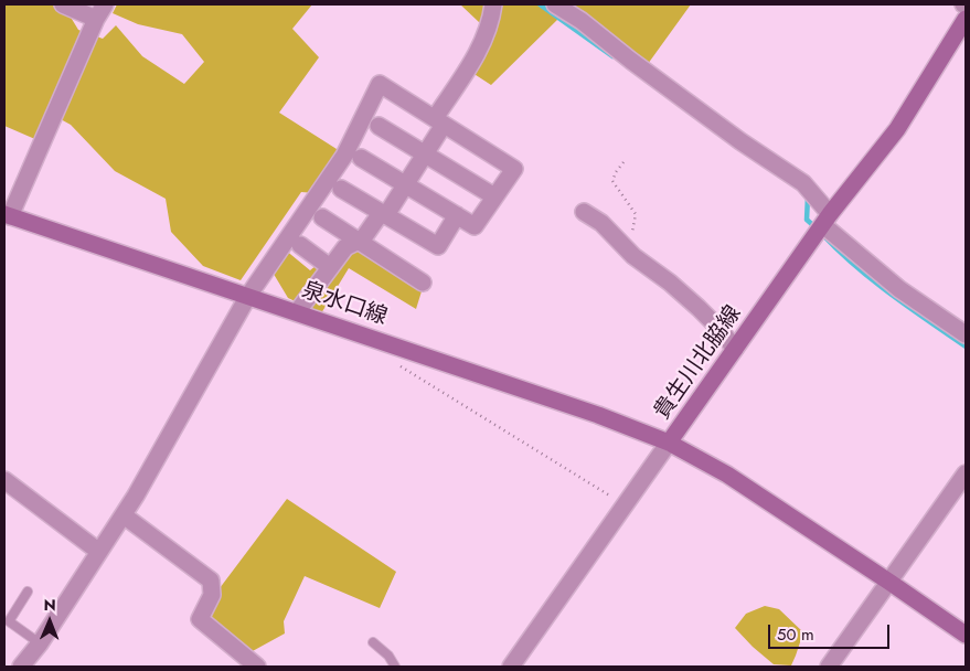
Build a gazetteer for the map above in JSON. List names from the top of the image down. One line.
{"streets":{"main road":["泉水口線","貴生川北脇線"]},"crossings":[["泉水口線","貴生川北脇線"]],"scale_bar":"50 m","north":"top"}
